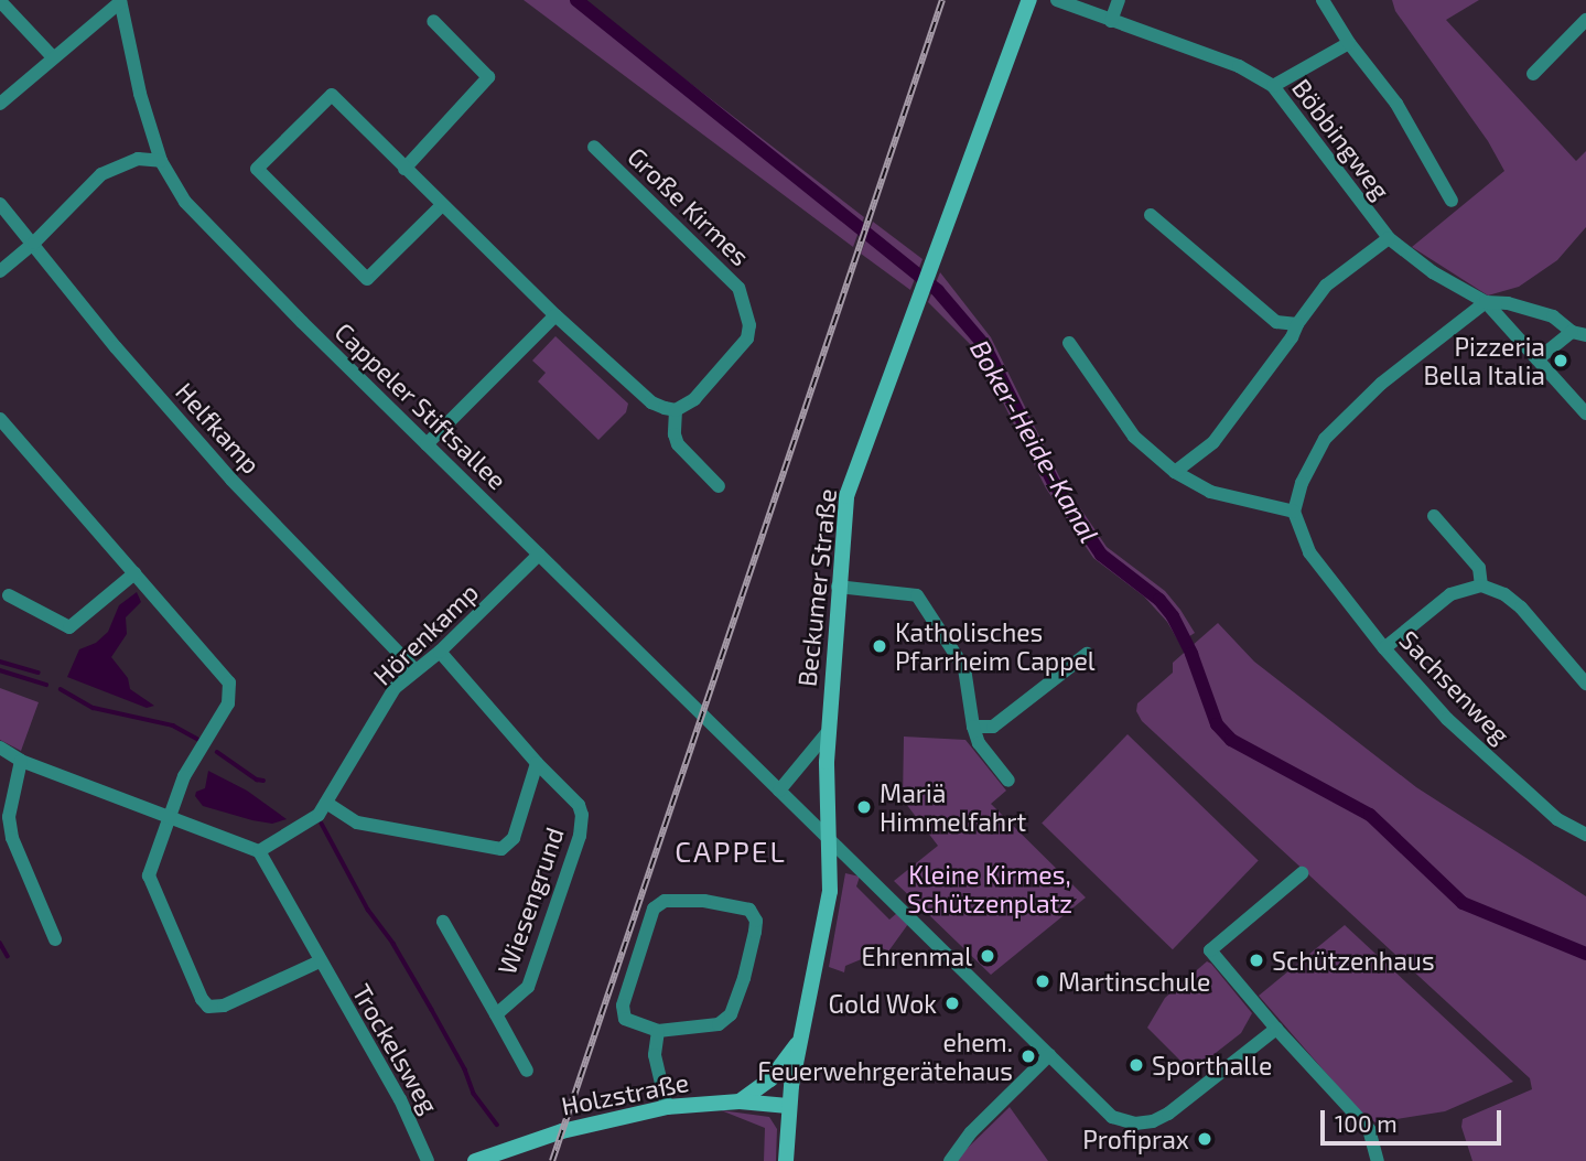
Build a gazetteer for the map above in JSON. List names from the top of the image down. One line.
{"streets":{"main road":["Beckumer Straße","Holzstraße"],"street":["Böbbingweg","Große Kirmes","Cappeler Stiftsallee","Helfkamp","Hörenkamp","Sachsenweg","Wiesengrund","Trockelsweg"]},"crossings":[["Cappeler Stiftsallee","Beckumer Straße"],["Cappeler Stiftsallee","Hörenkamp"],["Helfkamp","Hörenkamp"],["Beckumer Straße","Holzstraße"],["Hörenkamp","Wiesengrund"],["Hörenkamp","Trockelsweg"]],"districts":["CAPPEL"],"water":["Boker-Heide-Kanal"],"parks":["Kleine Kirmes, Schützenplatz"],"places":["Pizzeria Bella Italia","Katholisches Pfarrheim Cappel","Mariä Himmelfahrt","Ehrenmal","Schützenhaus","Martinschule","Gold Wok","ehem. Feuerwehrgerätehaus","Sporthalle","Profiprax"],"scale_bar":"100 m"}
